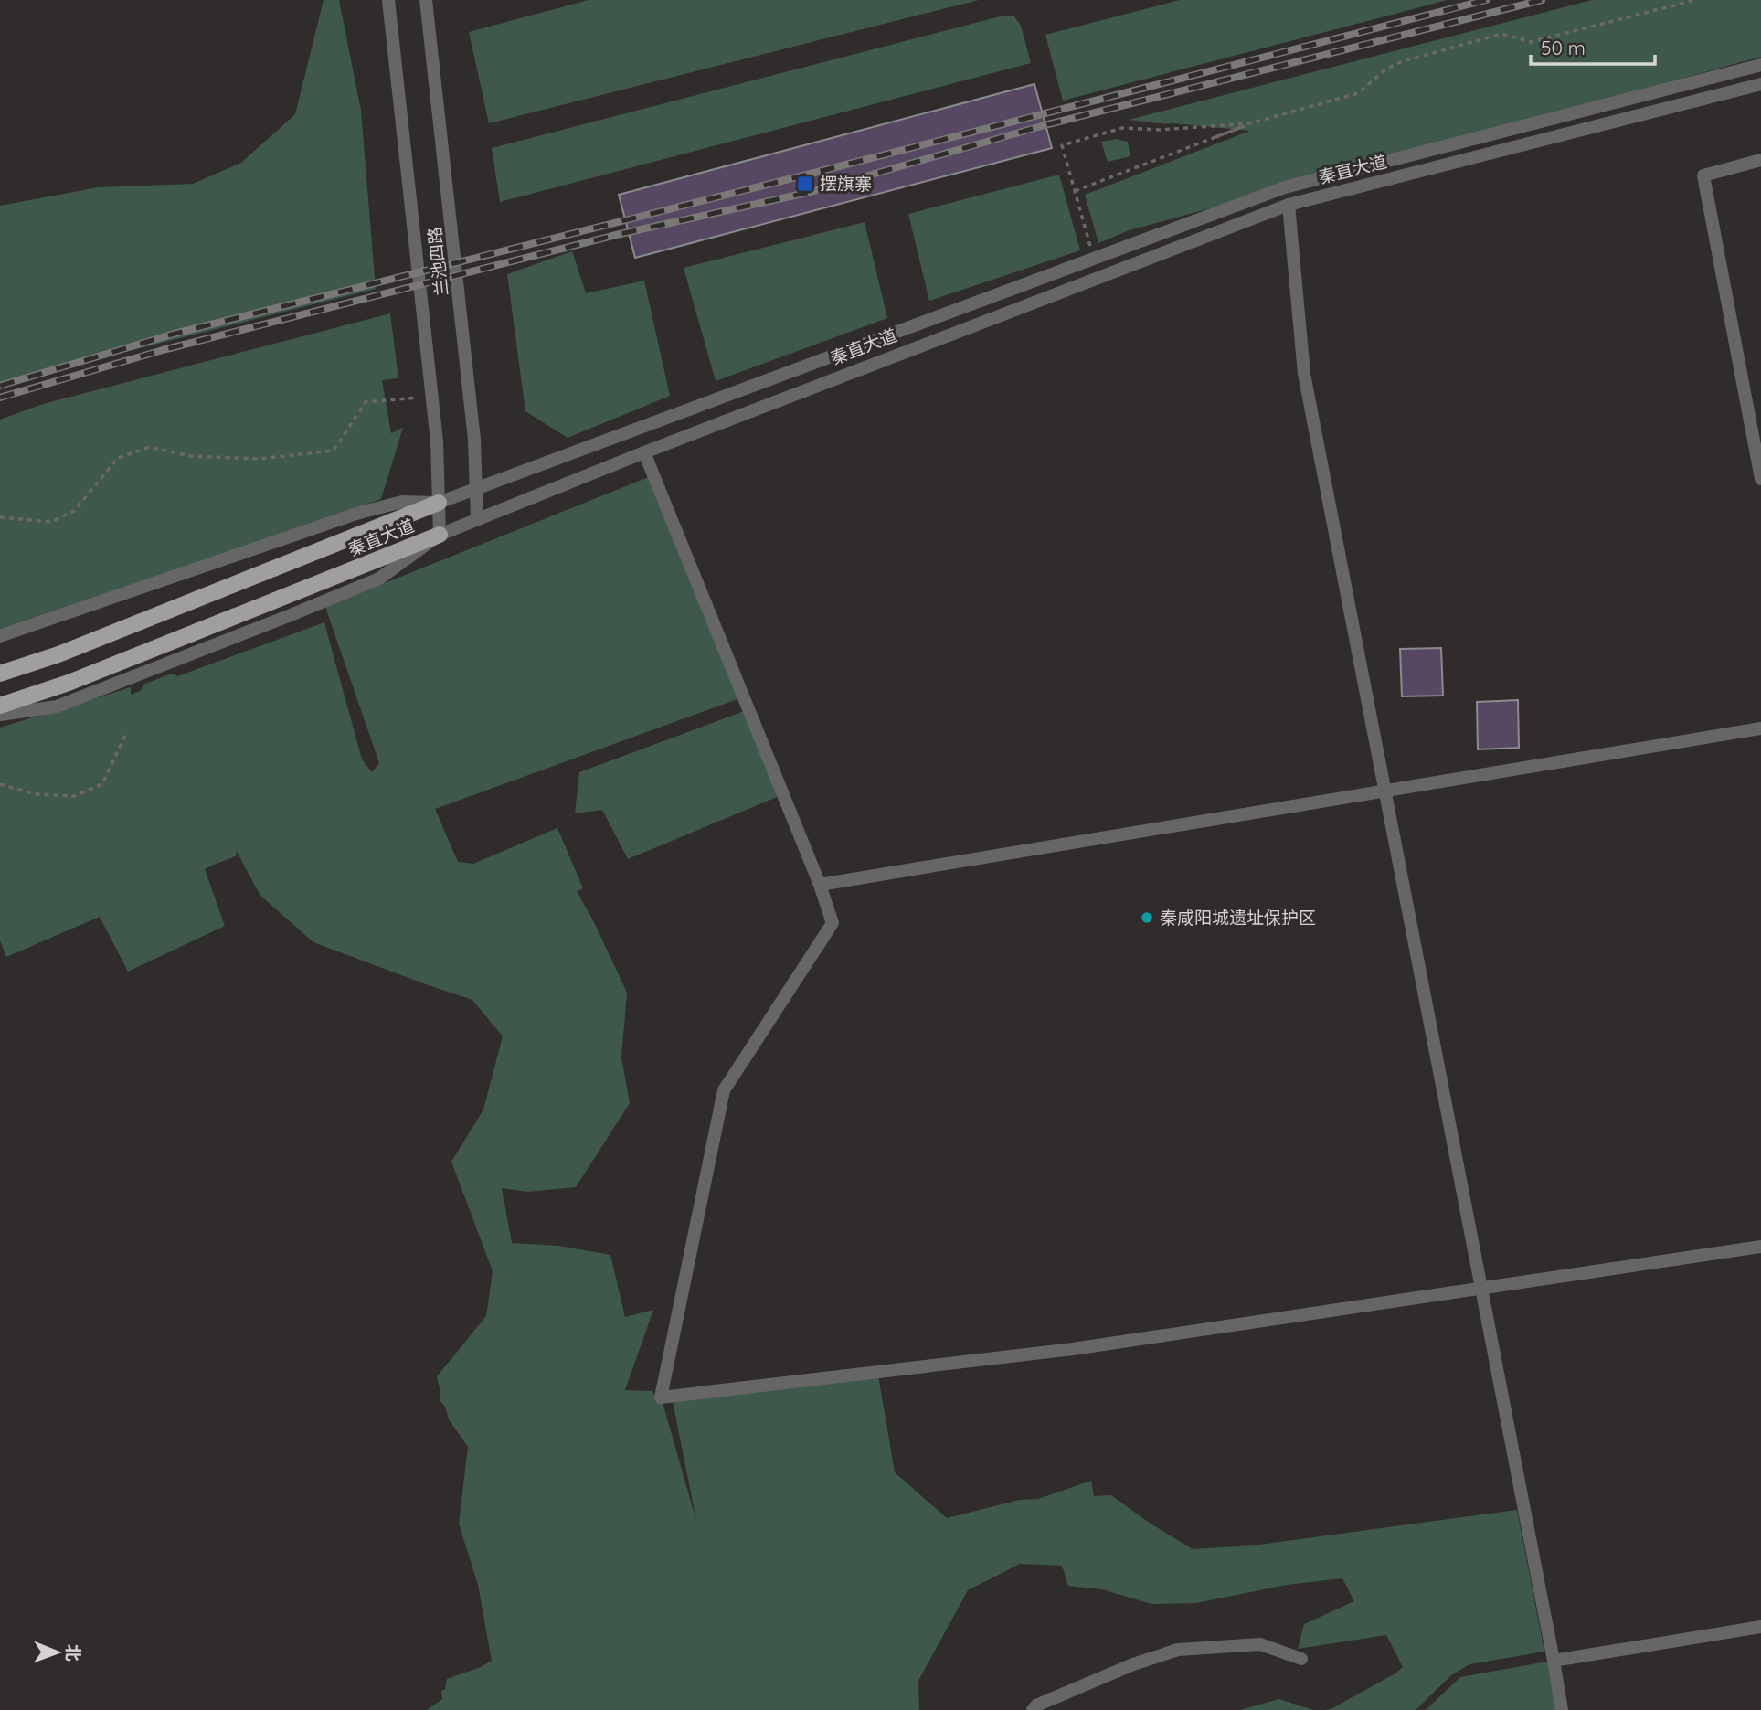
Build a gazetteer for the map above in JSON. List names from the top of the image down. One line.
{"streets":{"main road":["秦直大道"],"street":["兰池四路"]},"crossings":[["秦直大道","兰池四路"]],"places":{"transit":["摆旗寨"],"other":["秦咸阳城遗址保护区"]},"scale_bar":"50 m","north":"right"}
